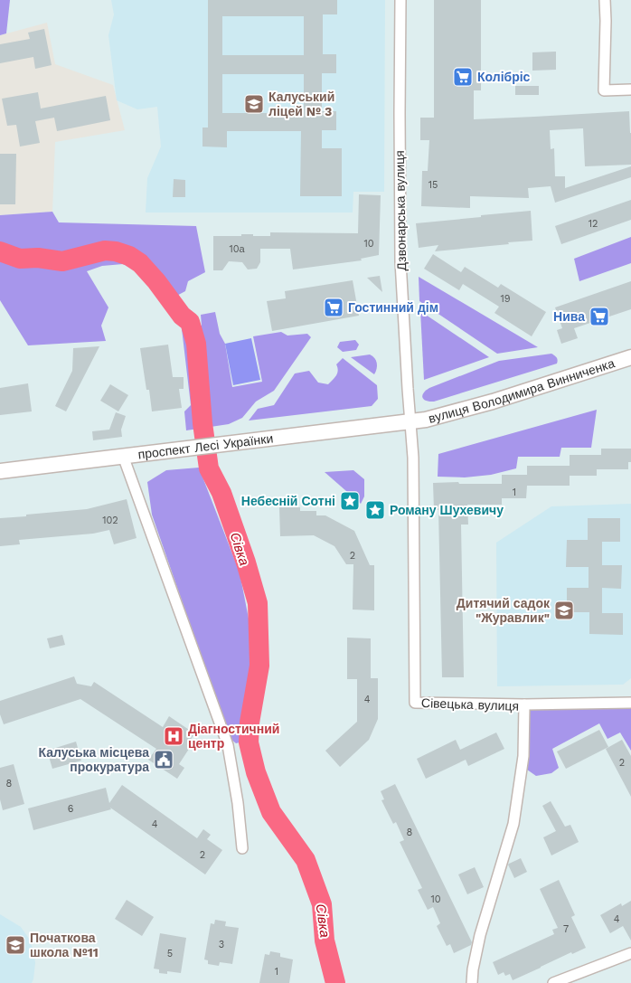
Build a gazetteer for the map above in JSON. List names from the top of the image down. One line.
{"streets":{"main road":["вулиця Володимира Винниченка","проспект Лесі Українки"],"street":["Дзвонарська вулиця","Сівецька вулиця"]},"crossings":[["Дзвонарська вулиця","вулиця Володимира Винниченка"],["Дзвонарська вулиця","проспект Лесі Українки"],["Дзвонарська вулиця","Сівецька вулиця"],["вулиця Володимира Винниченка","проспект Лесі Українки"],["вулиця Володимира Винниченка","Сівецька вулиця"],["проспект Лесі Українки","Сівецька вулиця"]],"water":["Сівка"],"places":{"supermarket":["Колібріс","Гостинний дім","Нива"],"school or university":["Калуський ліцей № 3","Дитячий садок \"Журавлик\"","Початкова школа №11"],"place":["Небесній Сотні","Роману Шухевичу"],"hospital":["Діагностичний центр"],"public building":["Калуська місцева прокуратура"]},"house_numbers":["15","12","10","10а","19","1","102","2","4","2","8","6","4","8","2","10","4","7","3","5","1"]}
